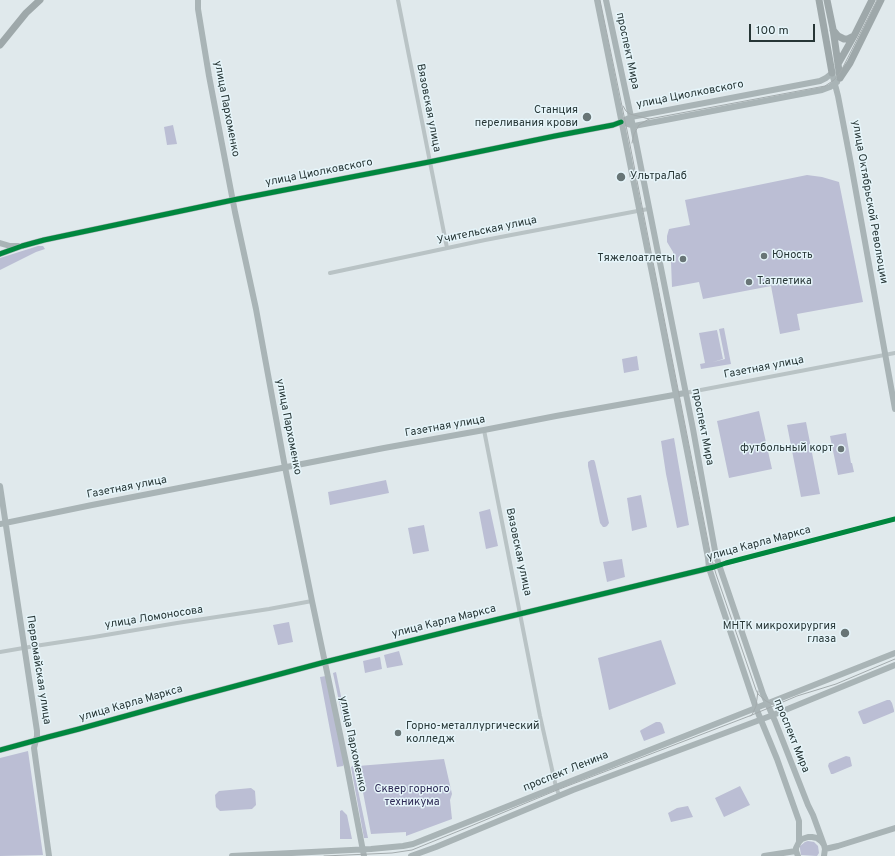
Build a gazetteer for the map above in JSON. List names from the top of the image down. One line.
{"streets":{"main road":["проспект Мира","улица Циолковского","улица Пархоменко","улица Октябрьской Революции","Газетная улица","улица Карла Маркса","Первомайская улица","проспект Ленина"],"street":["Вязовская улица","Учительская улица","улица Ломоносова"]},"crossings":[["проспект Мира","улица Циолковского"],["проспект Мира","Учительская улица"],["проспект Мира","Газетная улица"],["проспект Мира","улица Карла Маркса"],["проспект Мира","проспект Ленина"],["улица Циолковского","Вязовская улица"],["улица Циолковского","улица Пархоменко"],["улица Циолковского","улица Октябрьской Революции"],["Вязовская улица","Учительская улица"],["Вязовская улица","Газетная улица"],["Вязовская улица","улица Карла Маркса"],["Вязовская улица","проспект Ленина"],["улица Пархоменко","Газетная улица"],["улица Пархоменко","улица Карла Маркса"],["улица Пархоменко","улица Ломоносова"],["улица Пархоменко","проспект Ленина"],["улица Октябрьской Революции","Газетная улица"],["Газетная улица","Первомайская улица"],["улица Карла Маркса","Первомайская улица"],["улица Ломоносова","Первомайская улица"]],"parks":["Сквер горного техникума"],"places":["Станция переливания крови","УльтраЛаб","Юность","Тяжелоатлеты","Т.атлетика","футбольный корт","МНТК микрохирургия глаза","Горно-металлургический колледж"],"scale_bar":"100 m"}
